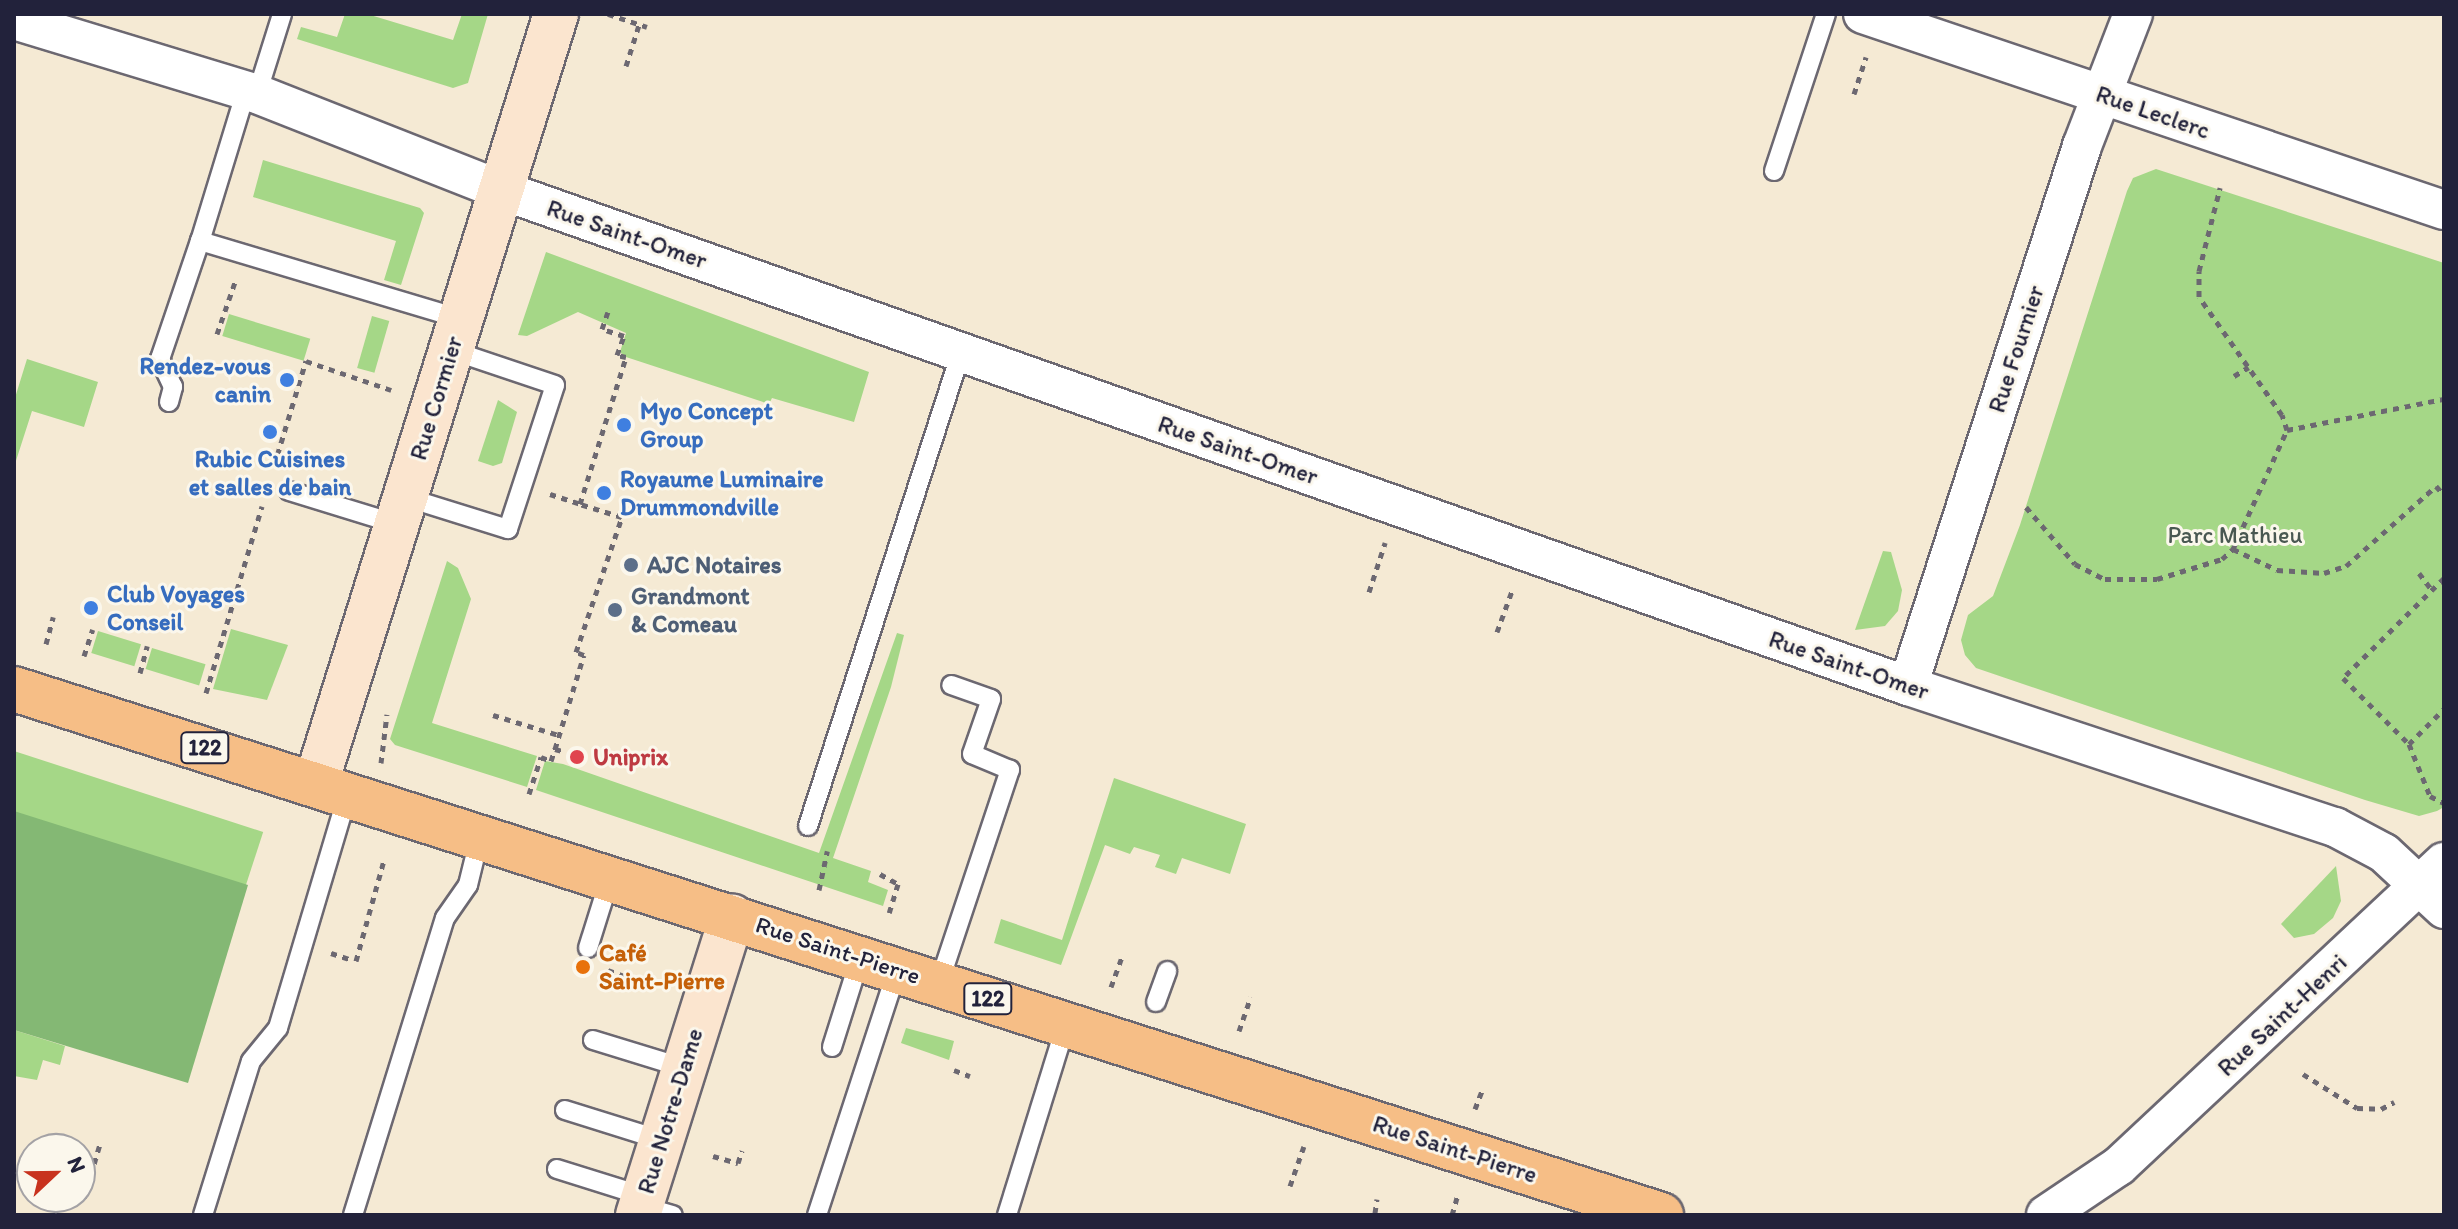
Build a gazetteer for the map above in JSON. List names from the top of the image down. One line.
{"streets":{"main road":["122","Rue Saint-Pierre"],"street":["Rue Leclerc","Rue Saint-Omer","Rue Fournier","Rue Cormier","Rue Saint-Henri","Rue Notre-Dame"]},"crossings":[["Rue Leclerc","Rue Fournier"],["Rue Saint-Omer","Rue Fournier"],["Rue Saint-Omer","Rue Cormier"],["Rue Saint-Omer","Rue Saint-Henri"],["Rue Cormier","Rue Saint-Pierre"],["Rue Saint-Pierre","Rue Notre-Dame"]],"parks":["Parc Mathieu"],"places":["Rendez-vous canin","Myo Concept Group","Rubic Cuisines et salles de bain","Royaume Luminaire Drummondville","AJC Notaires","Club Voyages Conseil","Grandmont & Comeau","Uniprix","Café Saint-Pierre"],"north":"right"}
